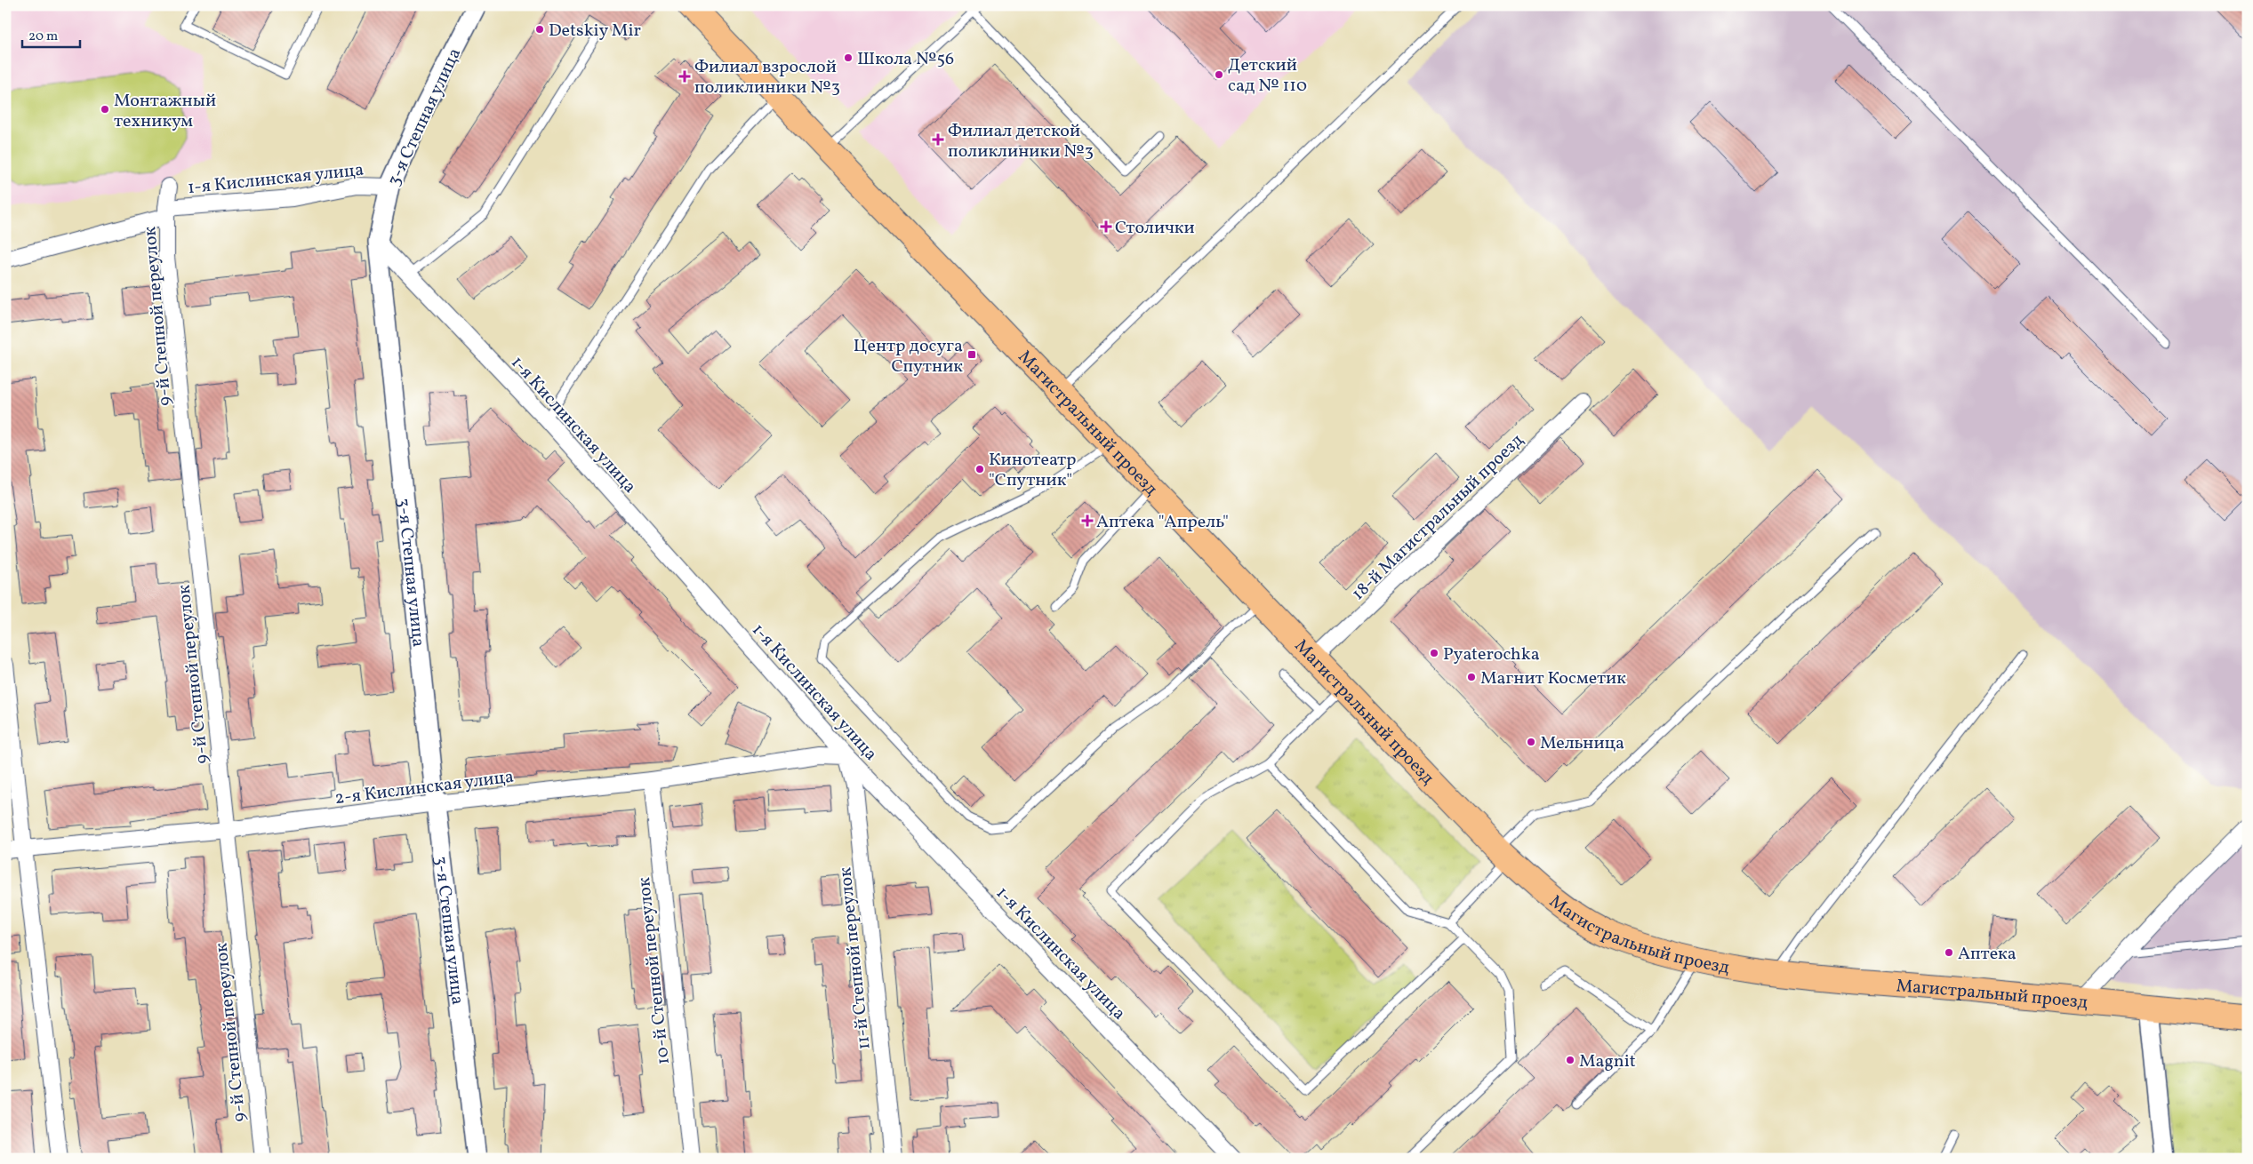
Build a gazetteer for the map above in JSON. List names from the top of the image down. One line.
{"streets":{"main road":["Магистральный проезд"],"street":["3-я Степная улица","1-я Кислинская улица","9-й Степной переулок","18-й Магистральный проезд","2-я Кислинская улица","11-й Степной переулок","10-й Степной переулок"]},"crossings":[["3-я Степная улица","1-я Кислинская улица"],["3-я Степная улица","2-я Кислинская улица"],["1-я Кислинская улица","9-й Степной переулок"],["1-я Кислинская улица","2-я Кислинская улица"],["1-я Кислинская улица","11-й Степной переулок"],["9-й Степной переулок","2-я Кислинская улица"],["Магистральный проезд","18-й Магистральный проезд"],["2-я Кислинская улица","11-й Степной переулок"],["2-я Кислинская улица","10-й Степной переулок"]],"places":{"other":["Detskiy Mir","Школа №56","Детский сад № 110","Монтажный техникум","Кинотеатр \"Спутник\"","Pyaterochka","Магнит Косметик","Мельница","Аптека","Magnit"],"health":["Филиал взрослой поликлиники №3","Филиал детской поликлиники №3","Столички","Аптека \"Апрель\""],"transit":["Центр досуга Спутник"]},"scale_bar":"20 m"}
